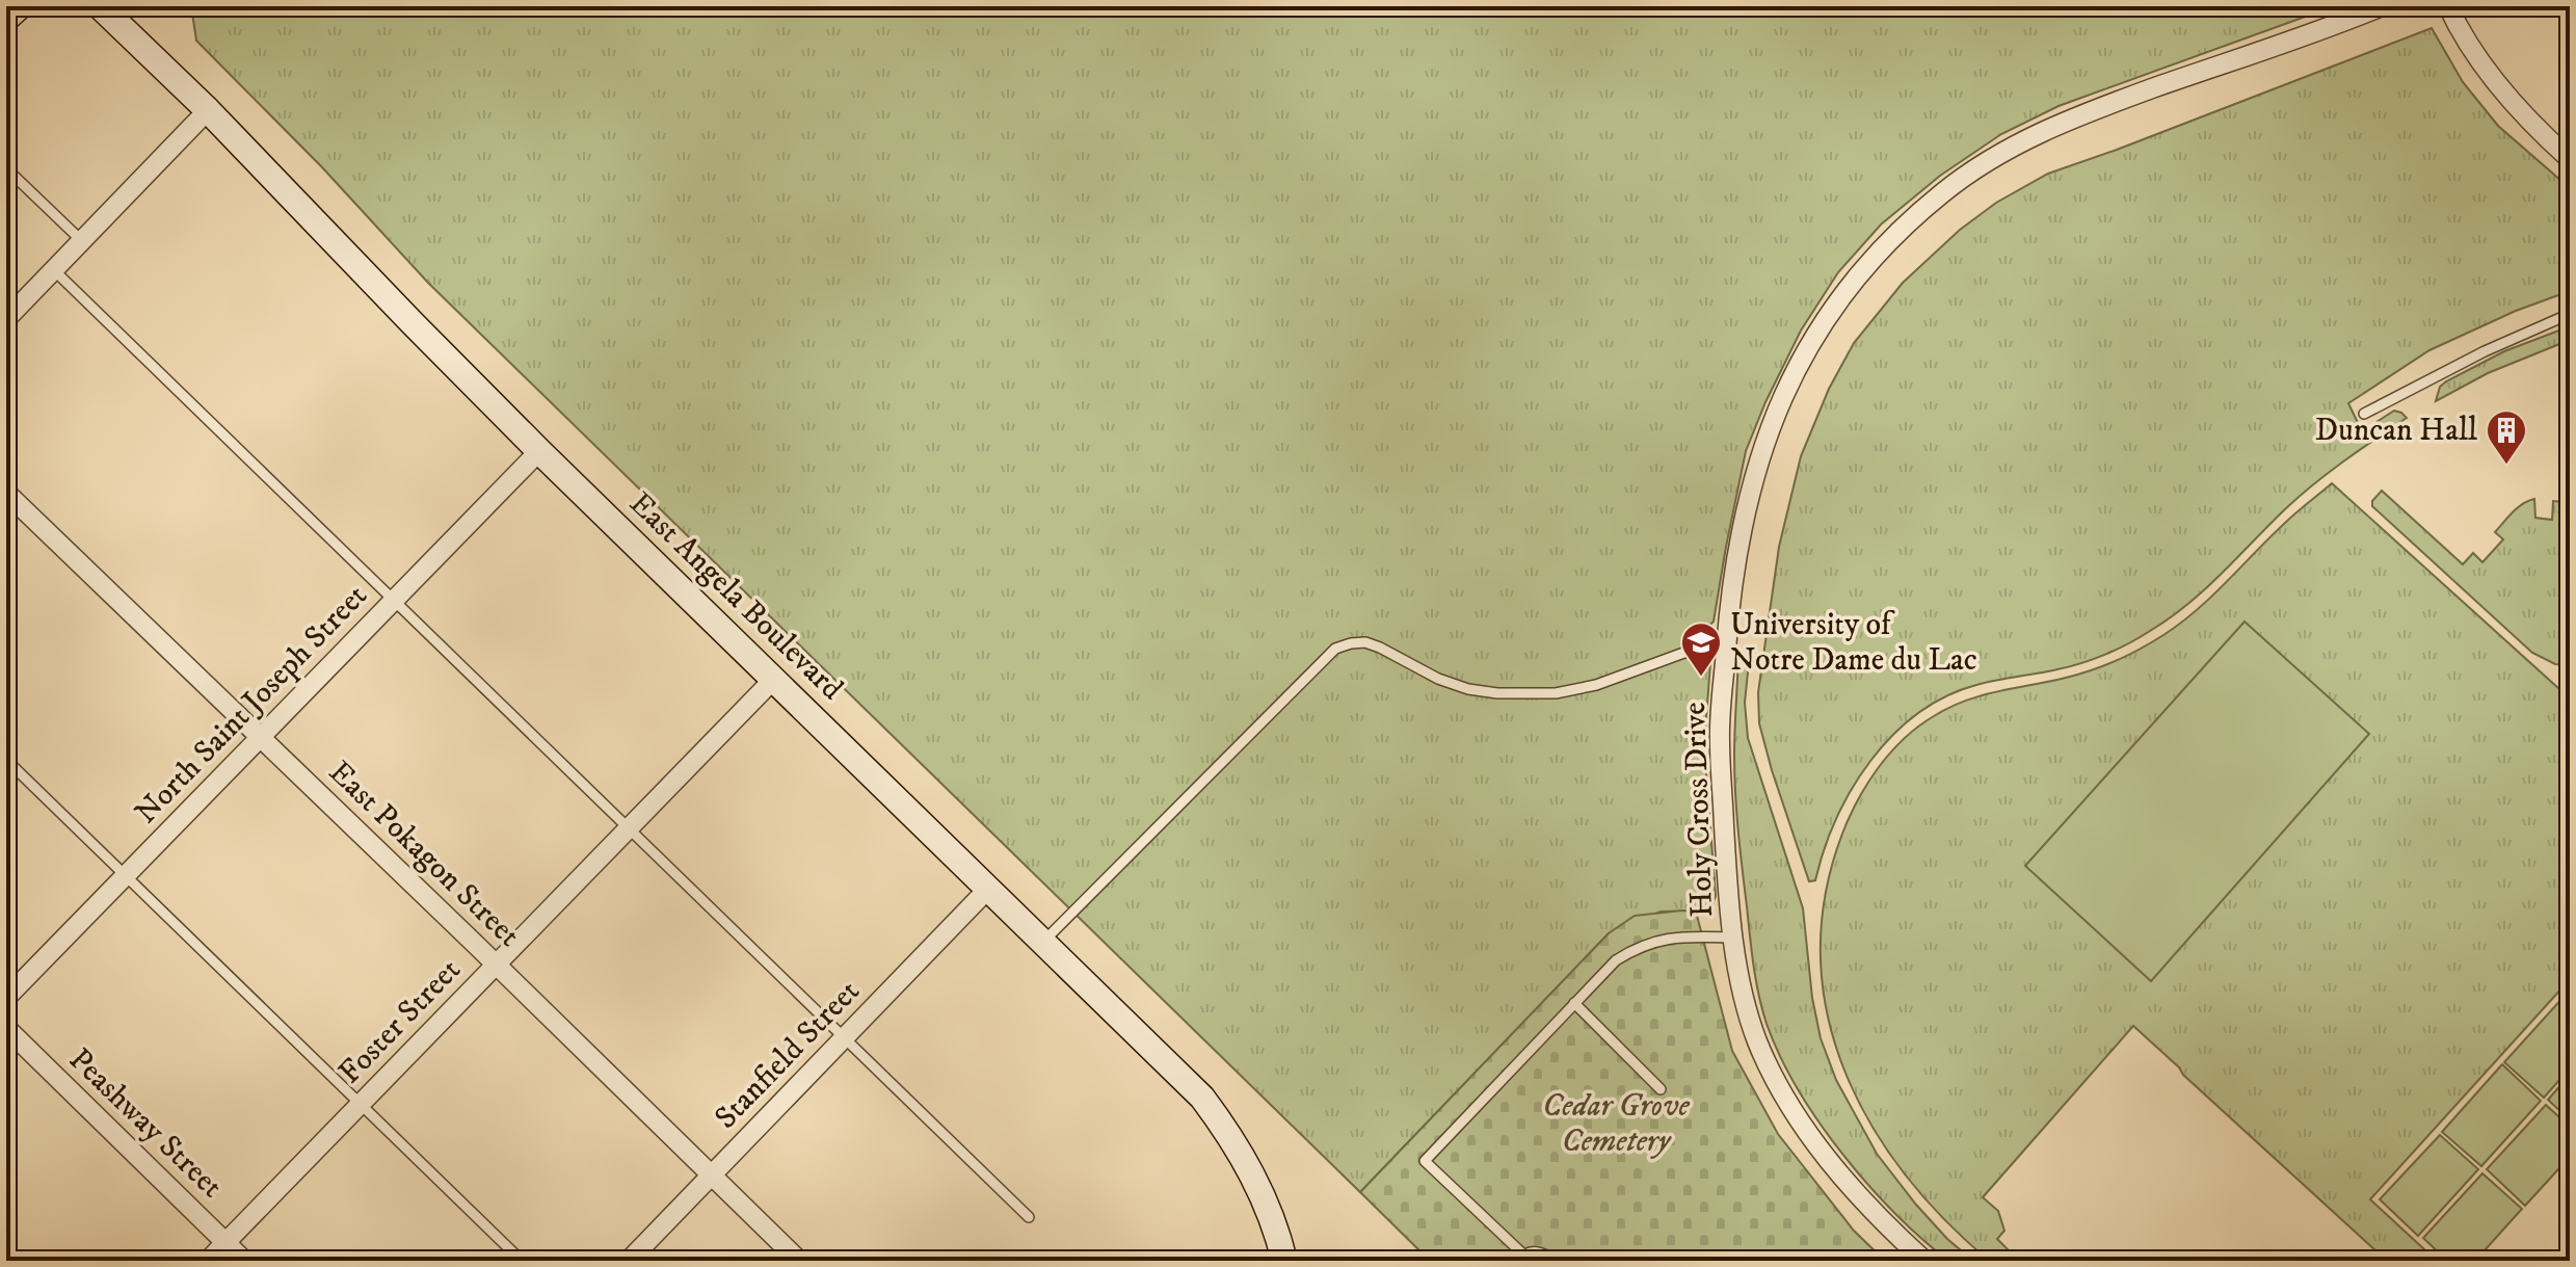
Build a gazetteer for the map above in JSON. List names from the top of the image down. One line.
{"streets":{"main road":["East Angela Boulevard"],"street":["North Saint Joseph Street","Holy Cross Drive","East Pokagon Street","Foster Street","Stanfield Street","Peashway Street"]},"crossings":[["East Angela Boulevard","North Saint Joseph Street"],["East Angela Boulevard","Foster Street"],["East Angela Boulevard","Stanfield Street"],["North Saint Joseph Street","East Pokagon Street"],["East Pokagon Street","Foster Street"],["East Pokagon Street","Stanfield Street"],["Foster Street","Peashway Street"]],"parks":["Cedar Grove Cemetery"],"places":{"building":["Duncan Hall"],"school or university":["University of Notre Dame du Lac"]}}
